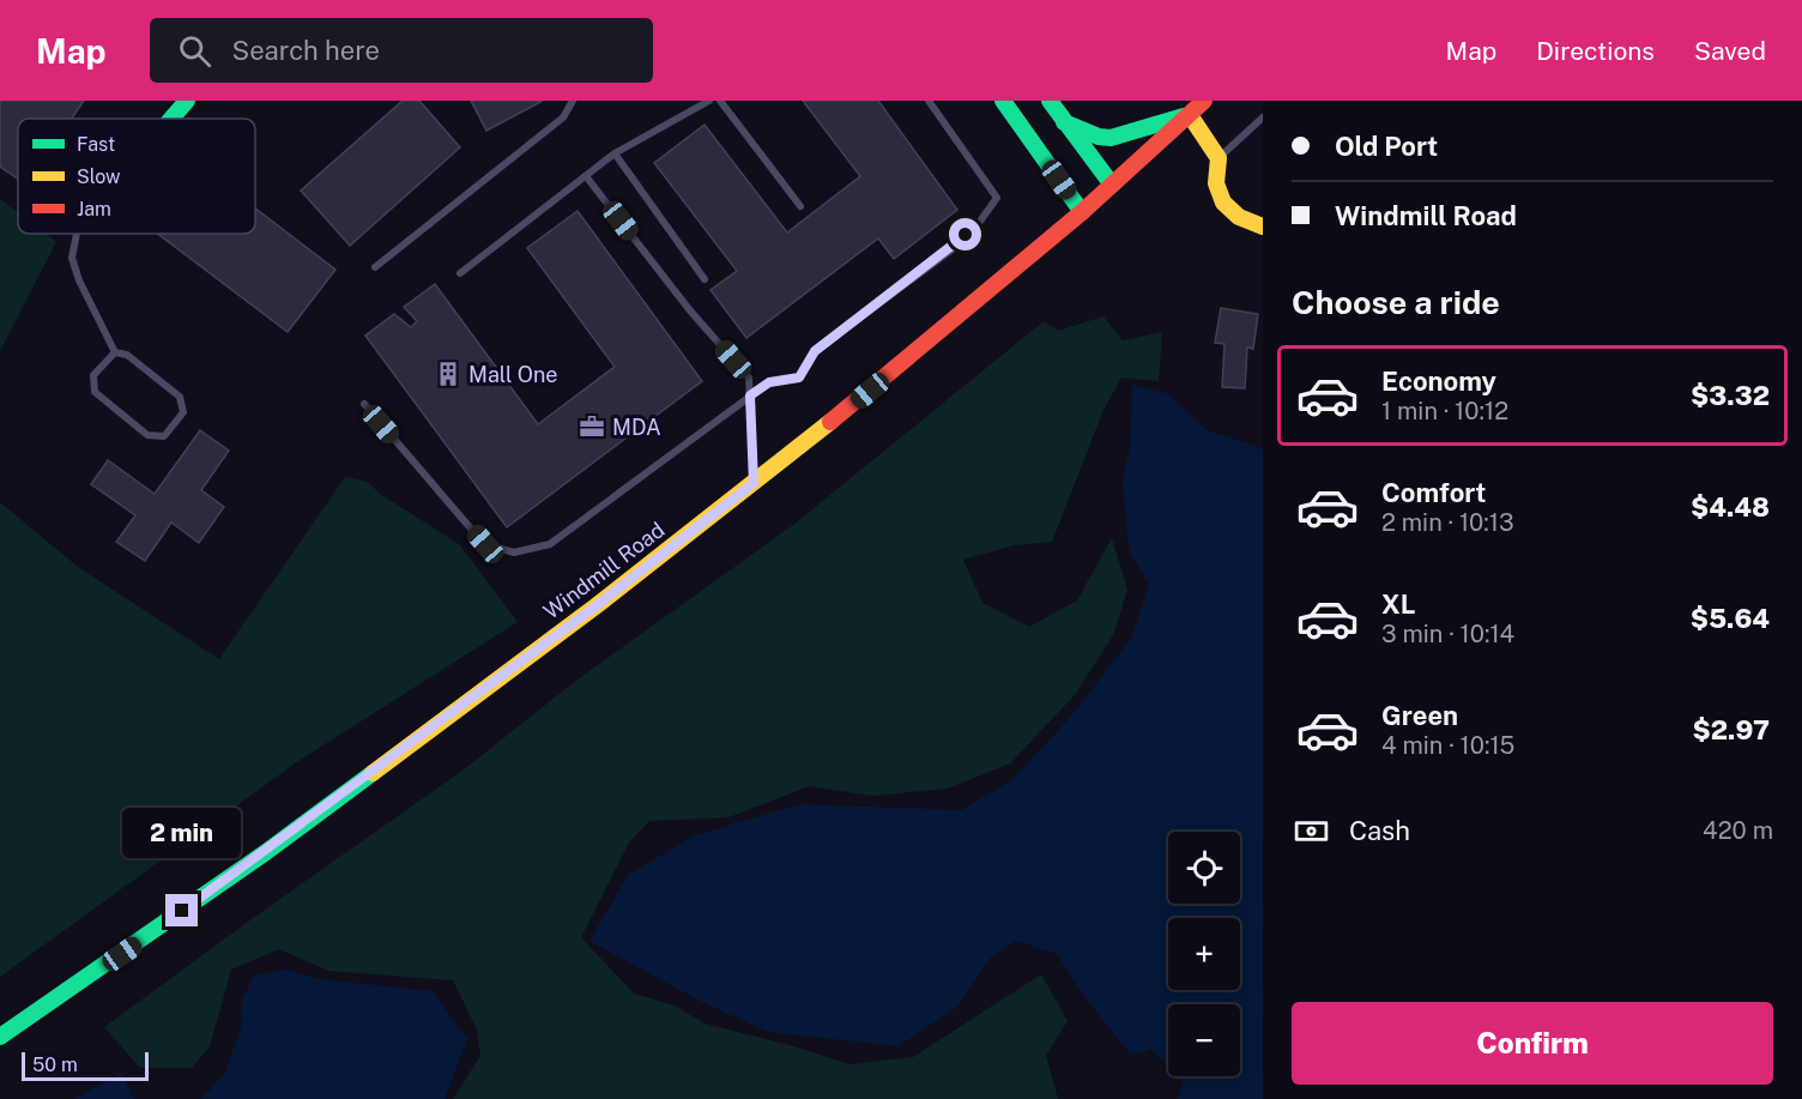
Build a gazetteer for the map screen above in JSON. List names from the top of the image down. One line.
{"streets":{"main road":["Windmill Road"]},"places":{"building":["Mall One"],"office":["MDA"]},"legend":["Fast","Slow","Jam"],"scale_bar":"50 m","page":{"header":"Map","search":"Search here","nav":["Map","Directions","Saved"],"banner":["Old Port","Windmill Road"],"heading":"Choose a ride","list":[{"name":"Economy","note":"1 min · 10:12","value":"$3.32"},{"name":"Comfort","note":"2 min · 10:13","value":"$4.48"},{"name":"XL","note":"3 min · 10:14","value":"$5.64"},{"name":"Green","note":"4 min · 10:15","value":"$2.97"}],"pay":["Cash","420 m"],"bubble":"2 min","map_buttons":["+","−"],"buttons":"Confirm","scale":"50 m"}}
